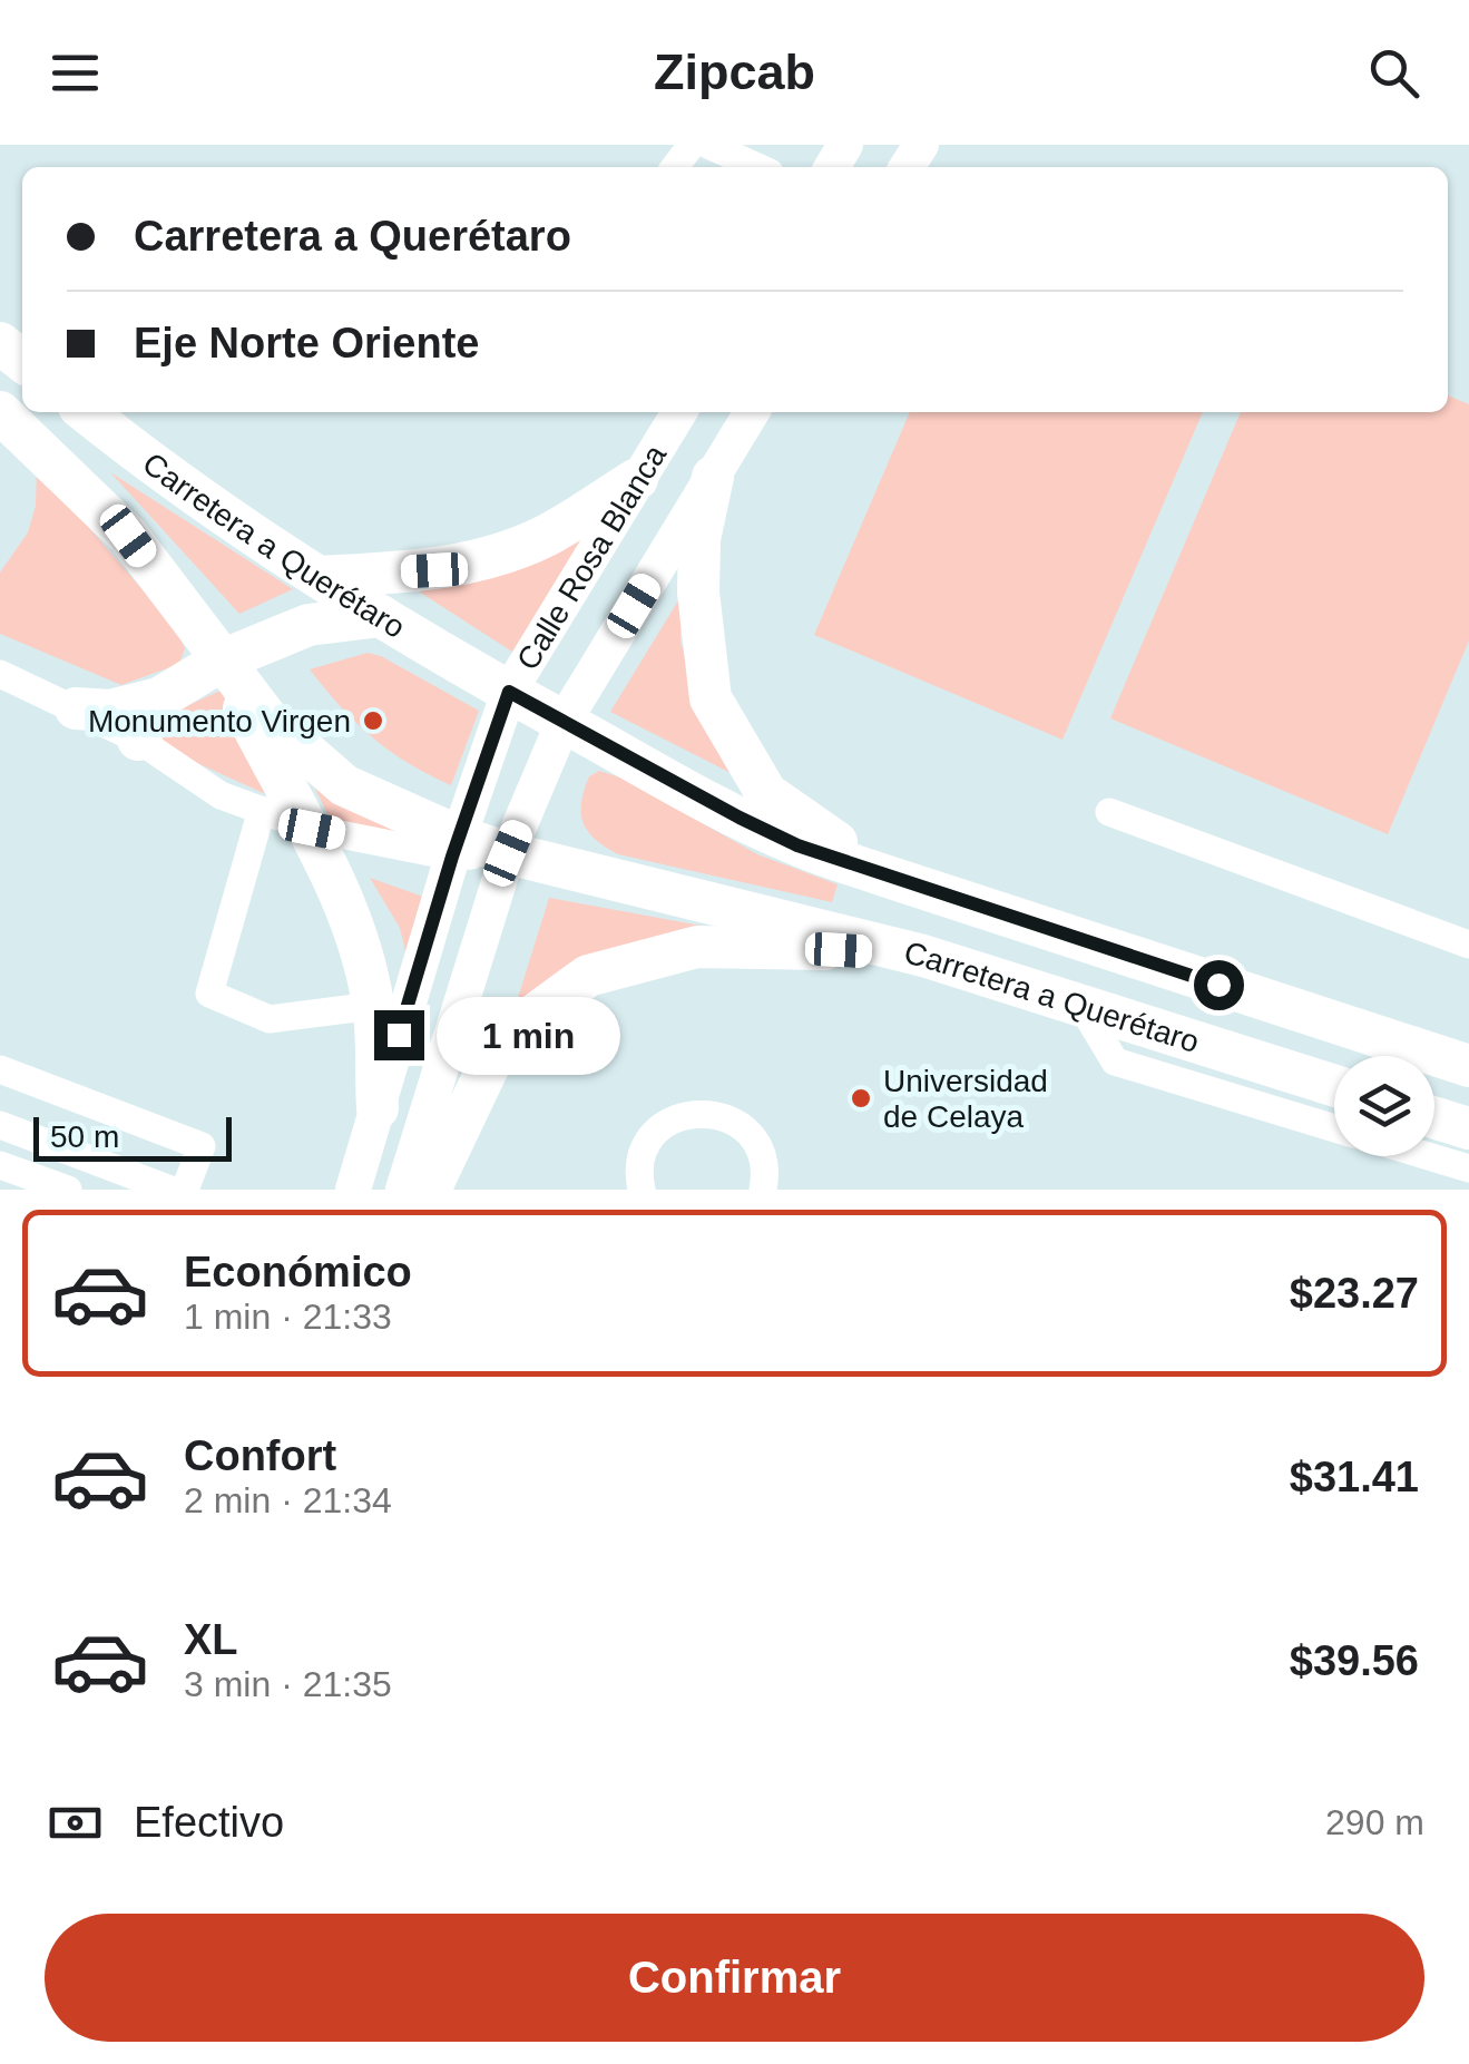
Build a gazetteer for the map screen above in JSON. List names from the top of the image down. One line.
{"streets":{"highway":["Carretera a Querétaro"],"main road":["Calle Rosa Blanca"]},"crossings":[["Carretera a Querétaro","Calle Rosa Blanca"]],"places":["Monumento Virgen","Universidad de Celaya"],"scale_bar":"50 m","page":{"header":"Zipcab","banner":["Carretera a Querétaro","Eje Norte Oriente"],"bubble":"1 min","scale":"50 m","list":[{"name":"Económico","note":"1 min · 21:33","value":"$23.27"},{"name":"Confort","note":"2 min · 21:34","value":"$31.41"},{"name":"XL","note":"3 min · 21:35","value":"$39.56"}],"pay":["Efectivo","290 m"],"buttons":"Confirmar"}}
